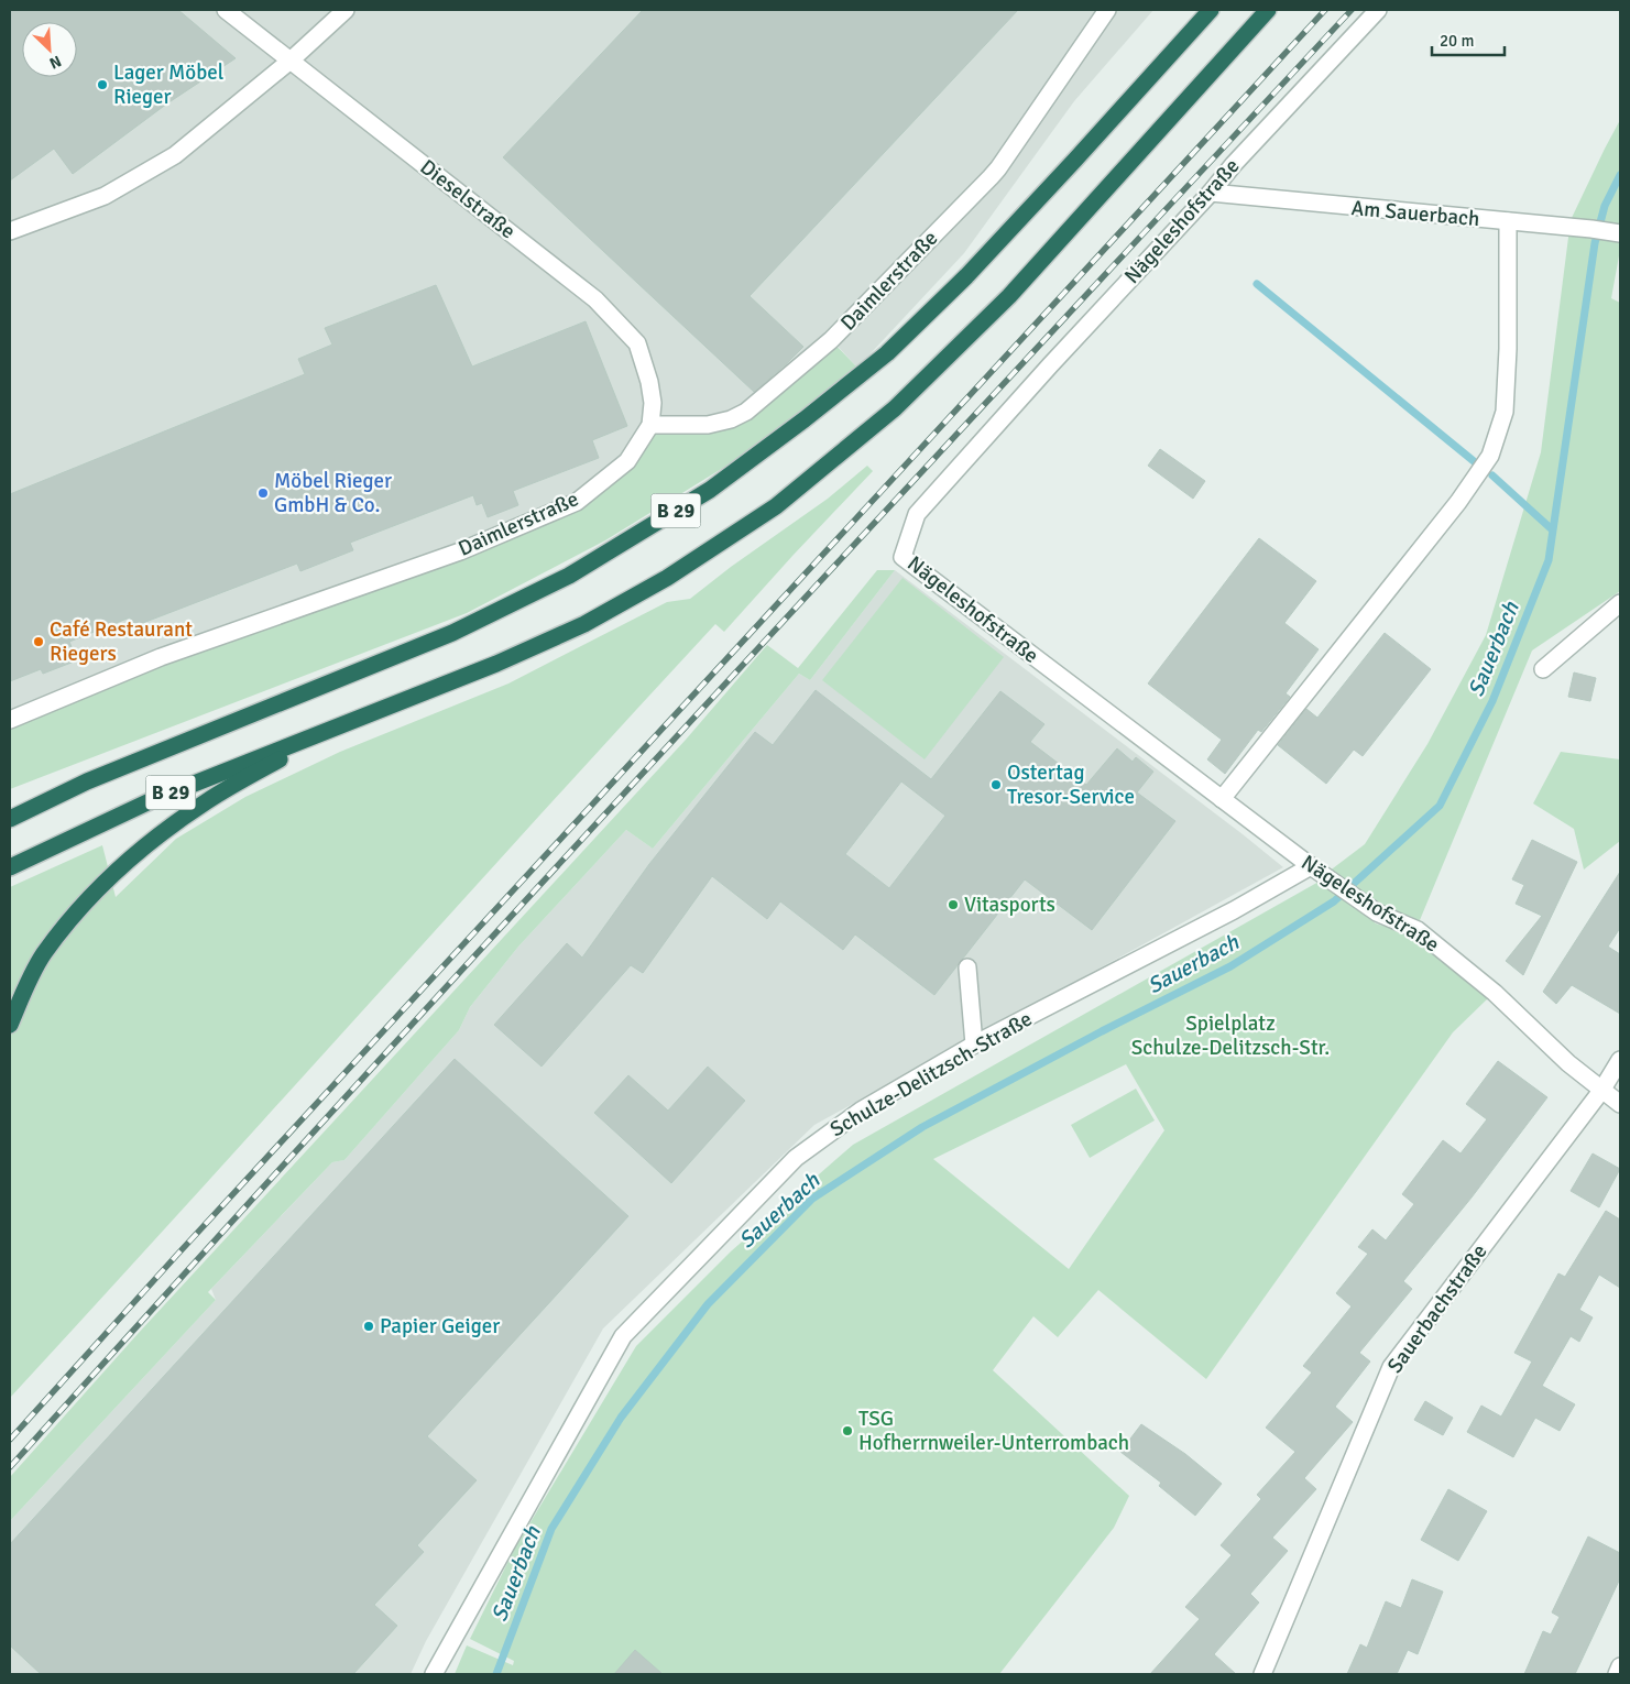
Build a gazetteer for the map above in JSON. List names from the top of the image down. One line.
{"streets":{"highway":["B 29"],"street":["Dieselstraße","Am Sauerbach","Nägeleshofstraße","Daimlerstraße","Schulze-Delitzsch-Straße","Sauerbachstraße"]},"crossings":[["Dieselstraße","Daimlerstraße"],["Am Sauerbach","Nägeleshofstraße"],["Nägeleshofstraße","Schulze-Delitzsch-Straße"],["Nägeleshofstraße","Sauerbachstraße"]],"water":["Sauerbach"],"parks":["Spielplatz Schulze-Delitzsch-Str."],"places":["Lager Möbel Rieger","Möbel Rieger GmbH & Co.","Café Restaurant Riegers","Ostertag Tresor-Service","Vitasports","Papier Geiger","TSG Hofherrnweiler-Unterrombach"],"scale_bar":"20 m","north":"bottom right"}
